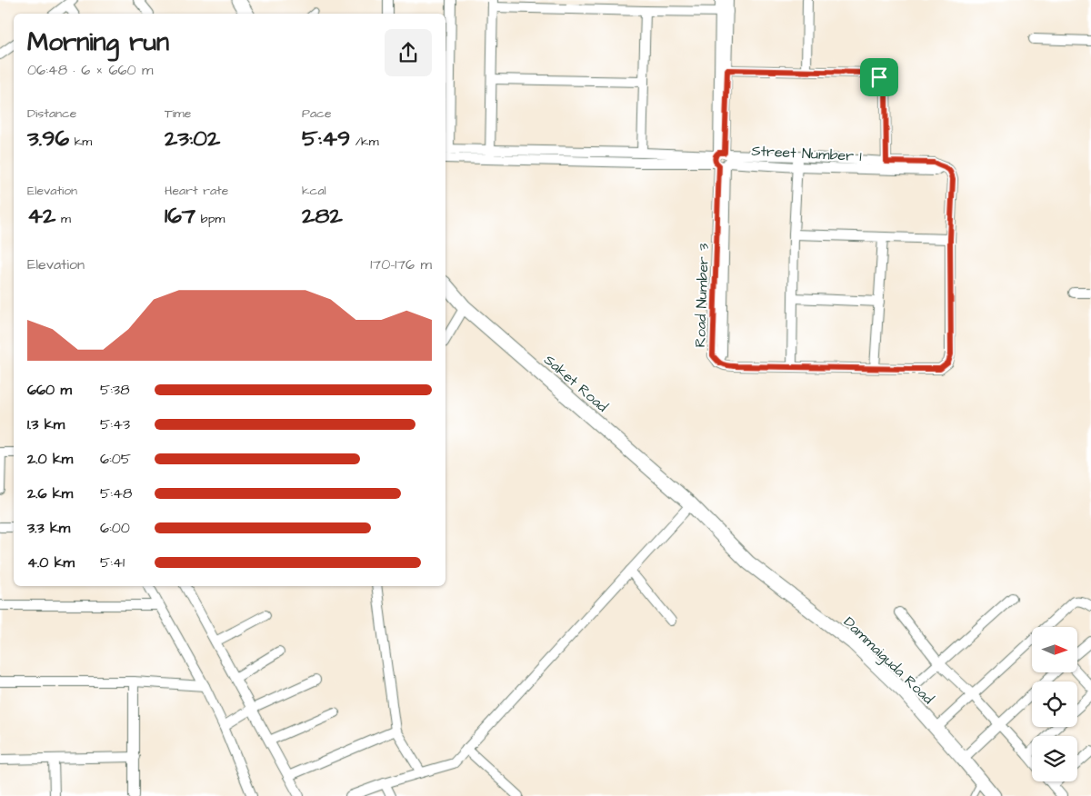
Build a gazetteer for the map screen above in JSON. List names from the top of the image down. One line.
{"streets":{"street":["Street Number 1","Road Number 3","Saket Road","Dammaiguda Road"]},"crossings":[["Street Number 1","Road Number 3"],["Saket Road","Dammaiguda Road"]],"north":"right","page":{"heading":["Morning run","06:48 · 6 × 660 m"],"stats":[["Distance","3.96 km"],["Time","23:02"],["Pace","5:49 /km"],["Elevation","42 m"],["Heart rate","167 bpm"],["kcal","282"]],"chart":["Elevation","170–176 m"],"list":[{"name":"660 m","note":"5:38"},{"name":"1.3 km","note":"5:43"},{"name":"2.0 km","note":"6:05"},{"name":"2.6 km","note":"5:48"},{"name":"3.3 km","note":"6:00"},{"name":"4.0 km","note":"5:41"}]}}
